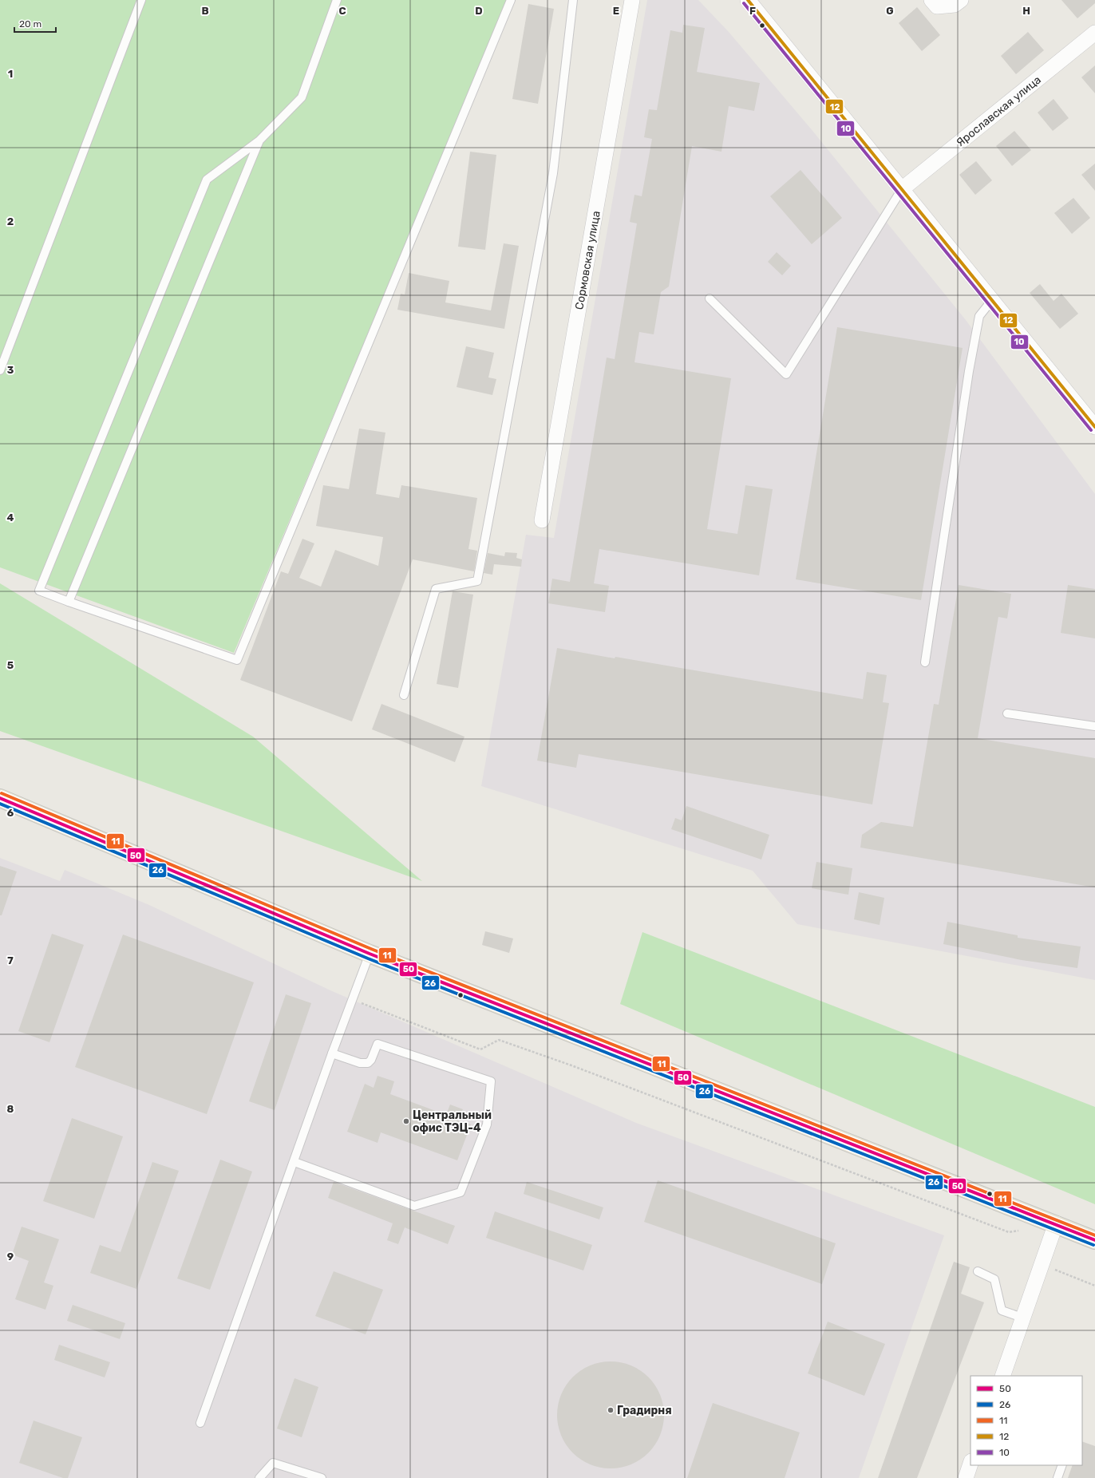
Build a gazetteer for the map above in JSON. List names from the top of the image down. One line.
{"streets":{"street":["Ярославская улица","Сормовская улица"]},"places":["Центральный офис ТЭЦ-4","Градирня"],"lines":["transit line 12","transit line 10","transit line 11","transit line 50","transit line 26"],"legend":["50","26","11","12","10"],"scale_bar":"20 m","grid":{"columns":["B","C","D","E","F","G","H"],"rows":["1","2","3","4","5","6","7","8","9"]}}
